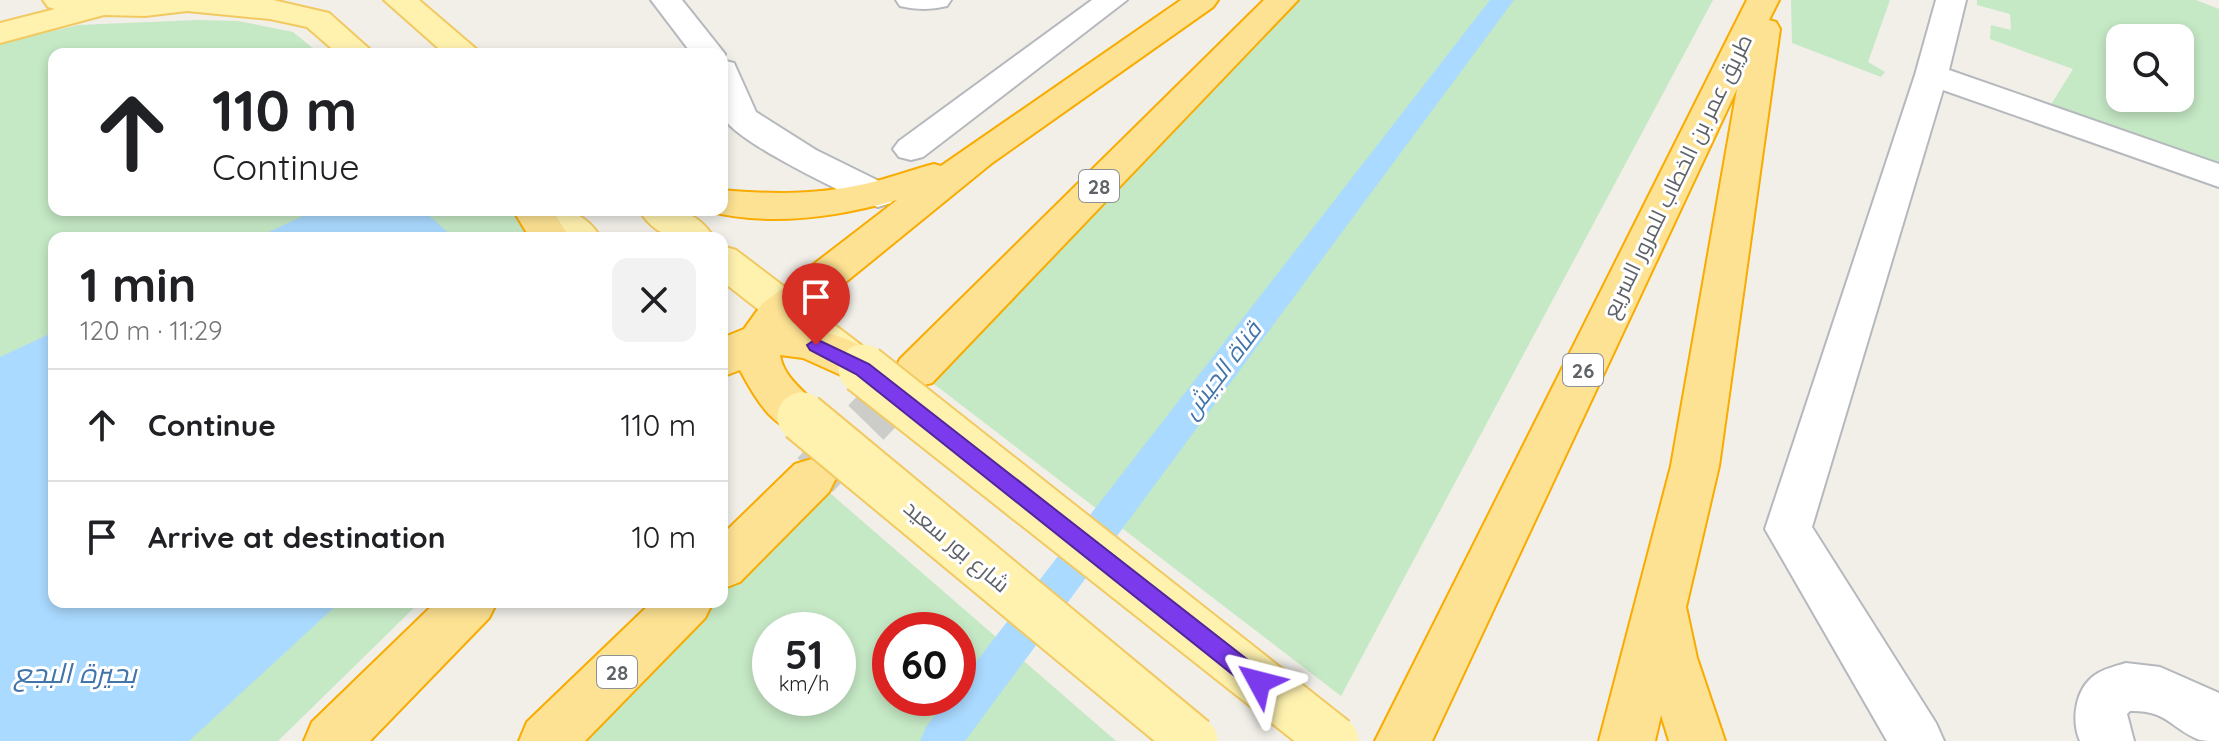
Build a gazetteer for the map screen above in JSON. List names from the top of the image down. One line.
{"streets":{"highway":["طريق عمر بن الخطاب للمرور السريع","28","26"],"main road":["شارع بور سعيد"]},"water":["قناة الجيش","بحيرة البجع"],"page":{"turn":["110 m","Continue"],"heading":["1 min","120 m · 11:29"],"list":[{"name":"Continue","value":"110 m"},{"name":"Arrive at destination","value":"10 m"}],"speed":"51 km/h","limit":"60"}}
